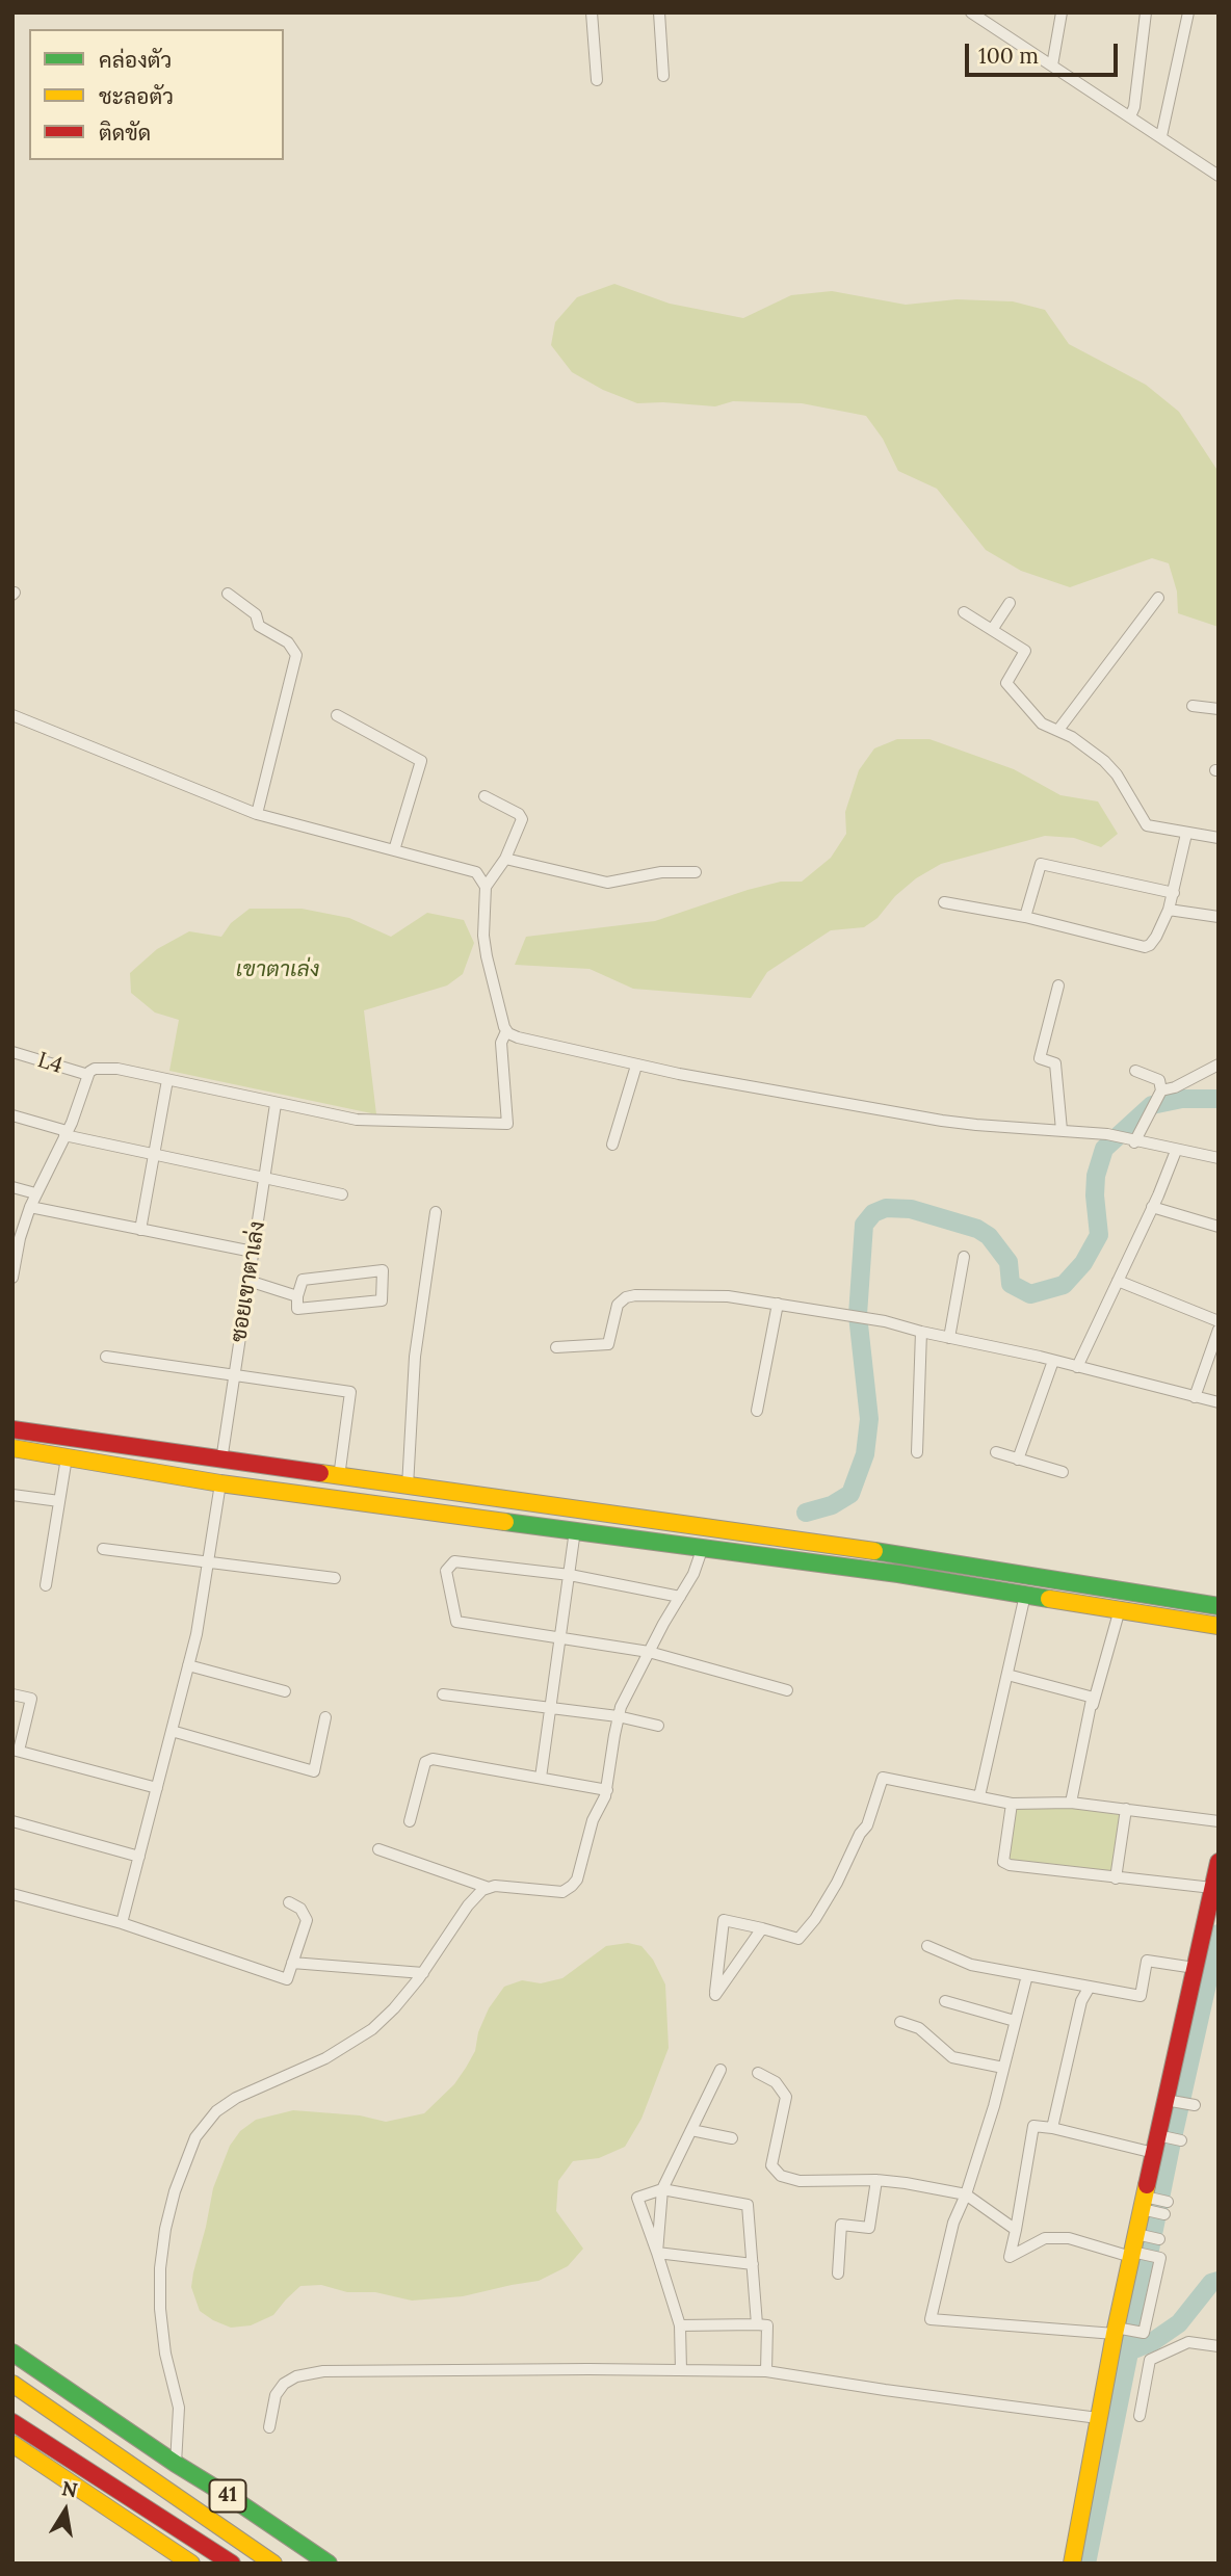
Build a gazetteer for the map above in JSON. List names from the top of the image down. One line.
{"streets":{"main road":["41"],"street":["L4","ซอยเขาตาเล่ง"]},"parks":["เขาตาเล่ง"],"legend":["คล่องตัว","ชะลอตัว","ติดขัด"],"scale_bar":"100 m","north":"top"}
